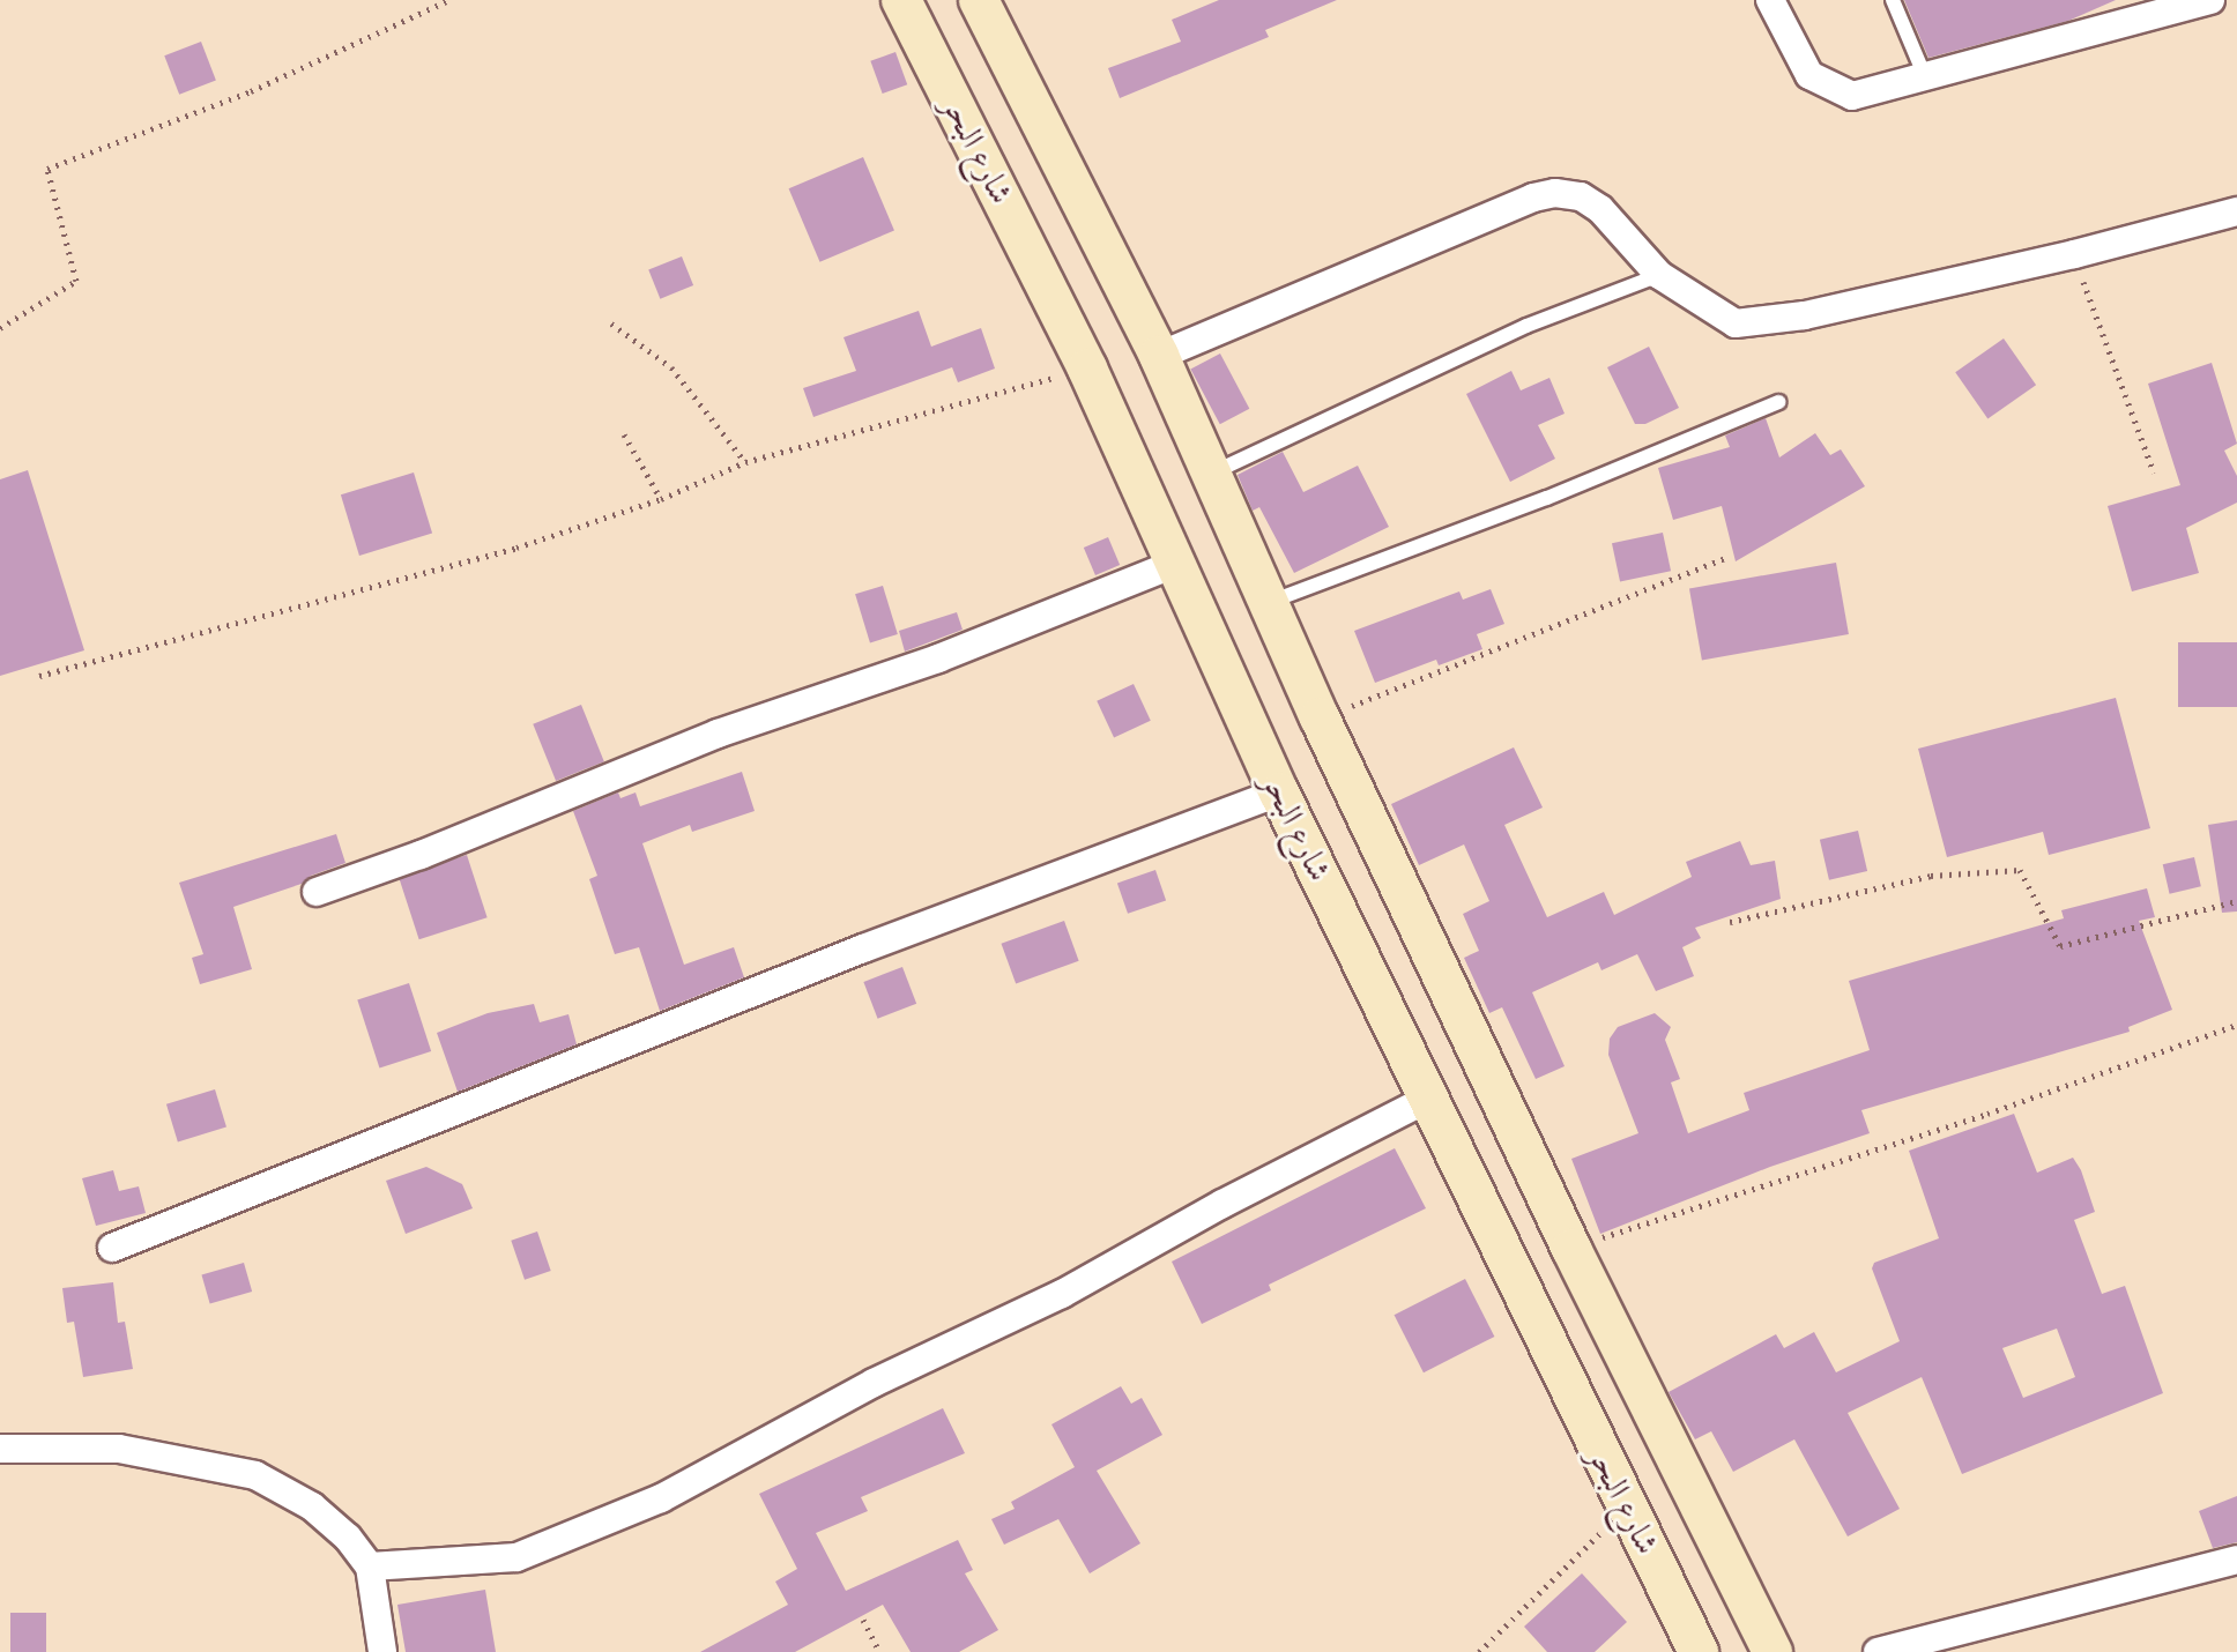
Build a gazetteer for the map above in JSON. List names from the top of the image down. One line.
{"streets":{"main road":["شارع البحر"]}}
